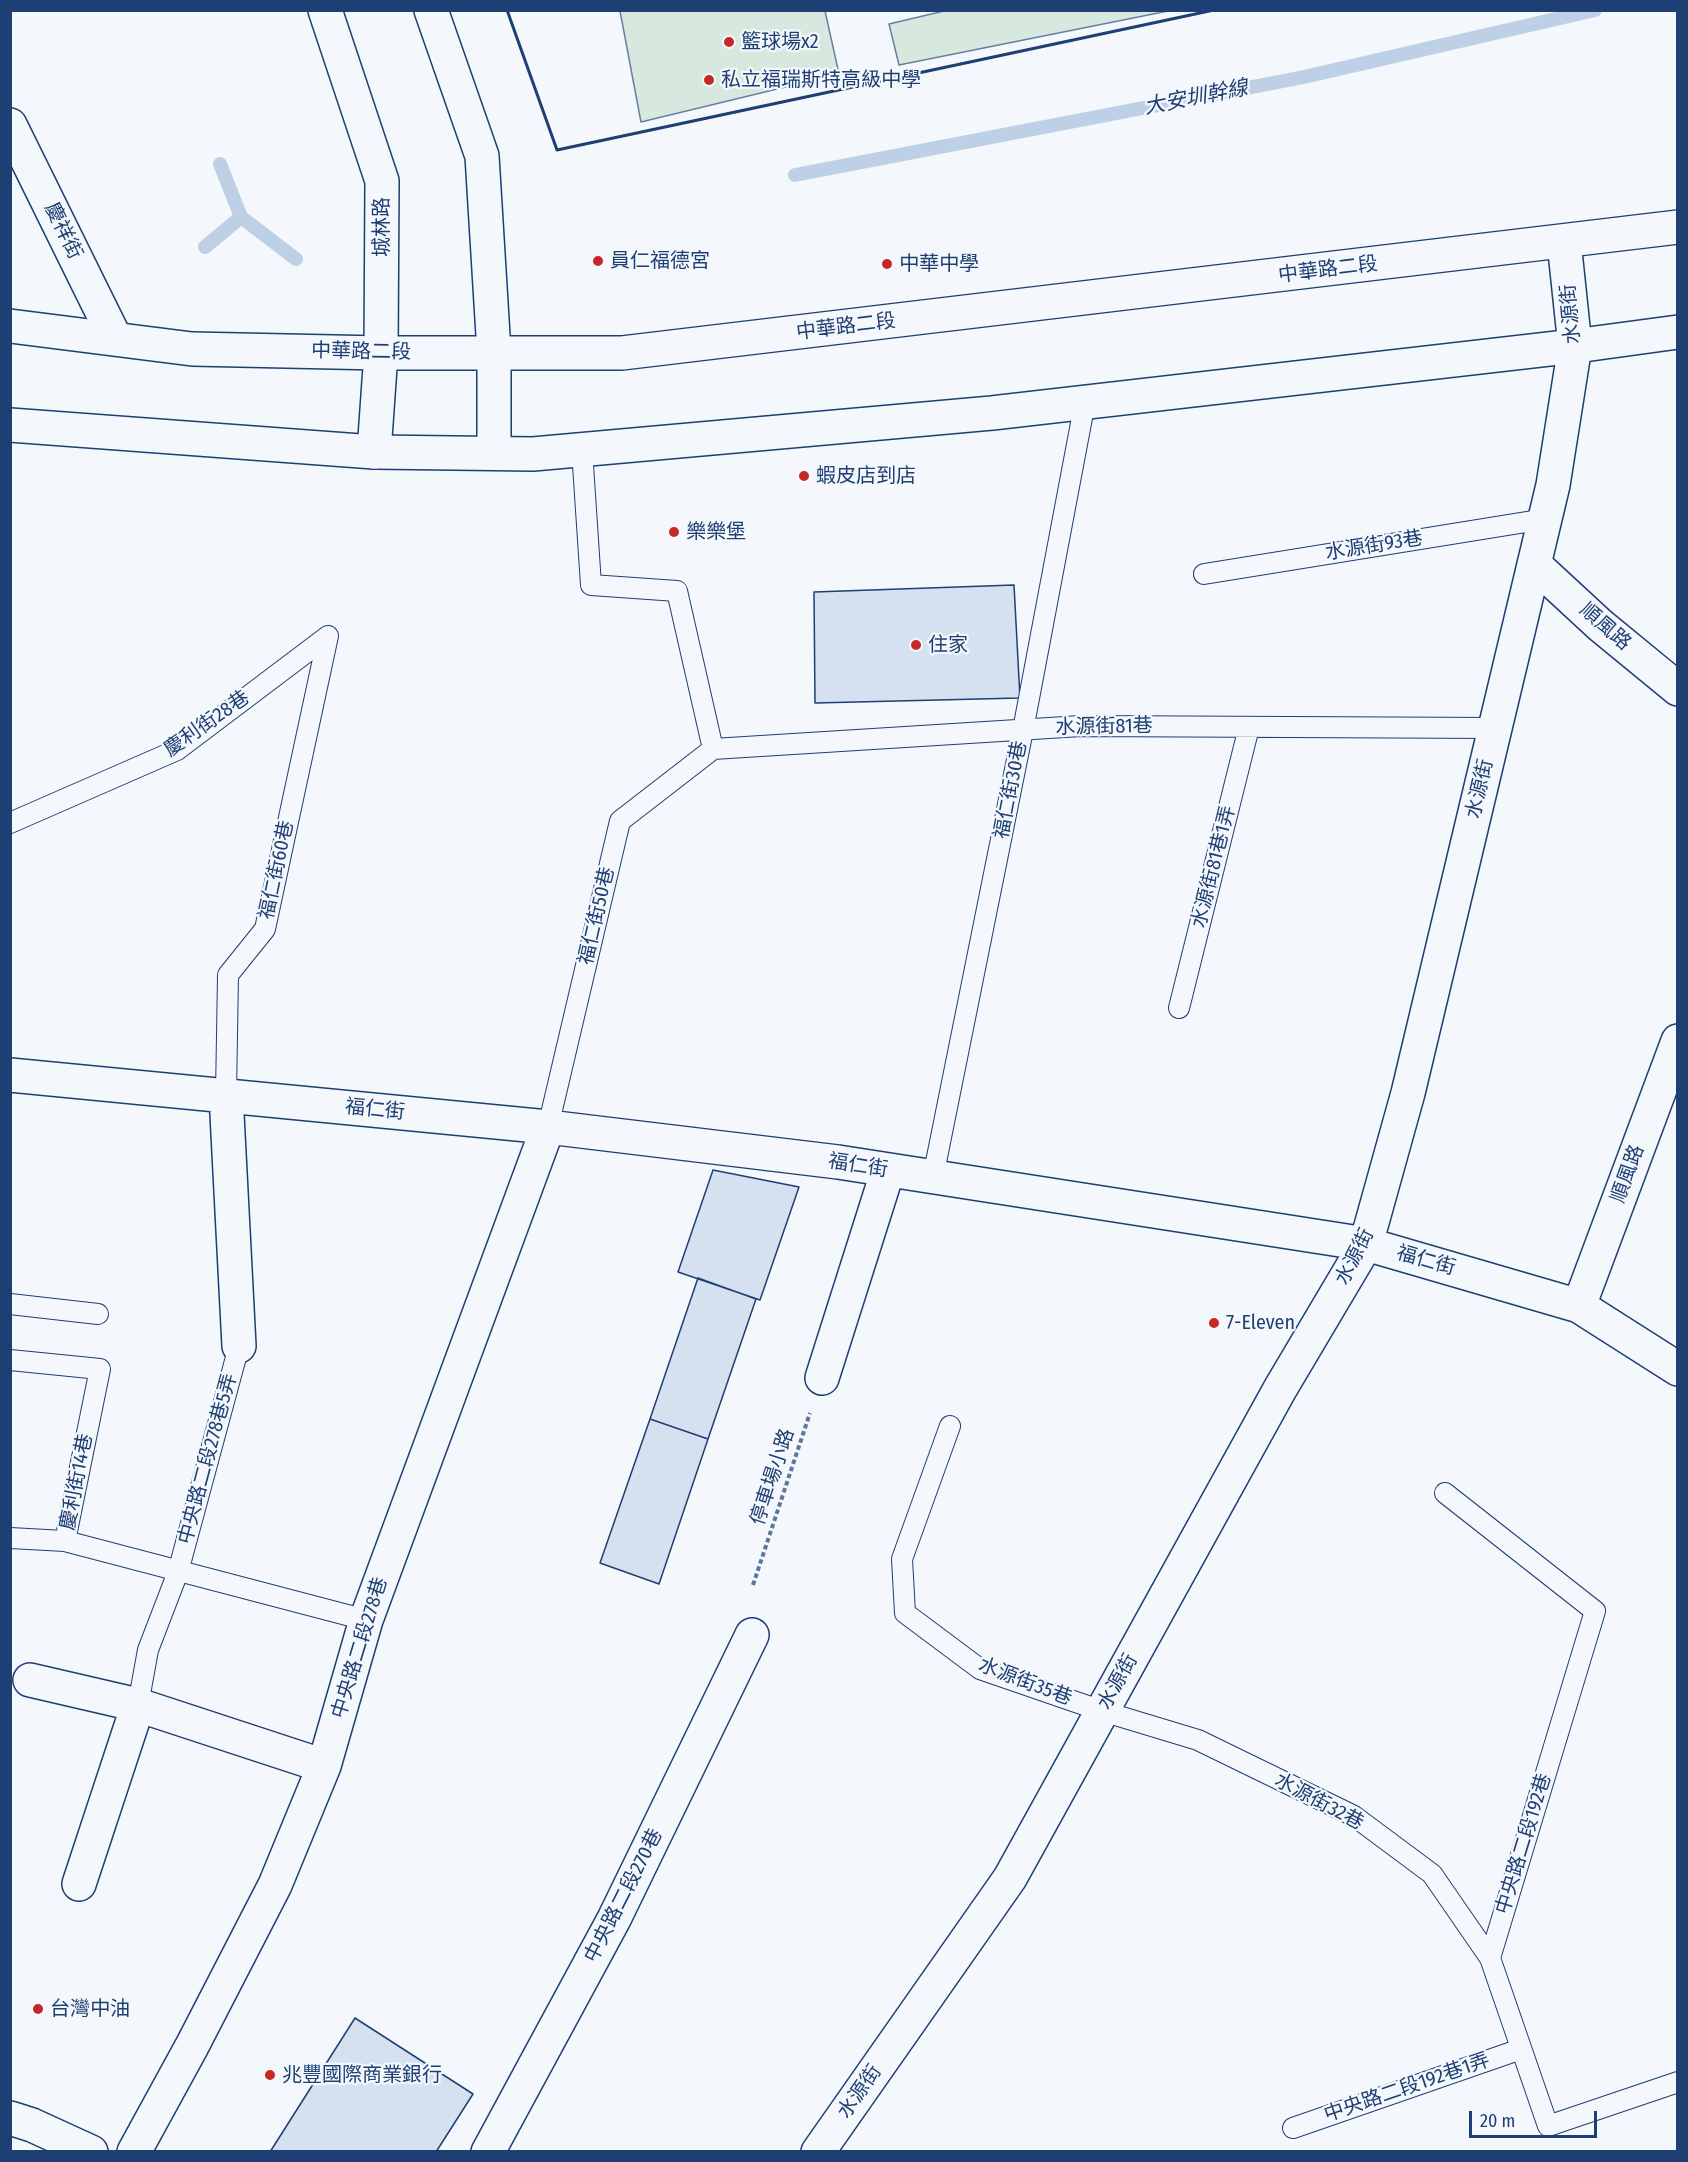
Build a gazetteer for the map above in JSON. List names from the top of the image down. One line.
{"streets":{"street":["城林路","慶祥街","中華路二段","水源街","順風路","福仁街","中央路二段278巷","中央路二段270巷"],"lane":["水源街93巷","慶利街28巷","水源街81巷","福仁街30巷","水源街81巷1弄","福仁街60巷","福仁街50巷","中央路二段278巷5弄","慶利街14巷","水源街35巷","水源街32巷","中央路二段192巷","中央路二段192巷1弄"],"path":["停車場小路"]},"crossings":[["城林路","中華路二段"],["慶祥街","中華路二段"],["中華路二段","水源街"],["水源街","水源街93巷"],["水源街","順風路"],["水源街","水源街81巷"],["水源街","福仁街"],["水源街","水源街35巷"],["水源街","水源街32巷"],["順風路","福仁街"],["慶利街28巷","福仁街60巷"],["水源街81巷","福仁街30巷"],["水源街81巷","水源街81巷1弄"],["水源街81巷","福仁街50巷"],["福仁街30巷","福仁街"],["福仁街60巷","福仁街"],["福仁街50巷","福仁街"],["福仁街50巷","中央路二段278巷"],["福仁街","中央路二段278巷"],["中央路二段278巷5弄","慶利街14巷"],["中央路二段278巷5弄","中央路二段278巷"],["水源街35巷","水源街32巷"],["水源街32巷","中央路二段192巷"]],"water":["大安圳幹線"],"places":["籃球場x2","私立福瑞斯特高級中學","員仁福德宮","中華中學","蝦皮店到店","樂樂堡","住家","7-Eleven","台灣中油","兆豐國際商業銀行"],"scale_bar":"20 m"}
